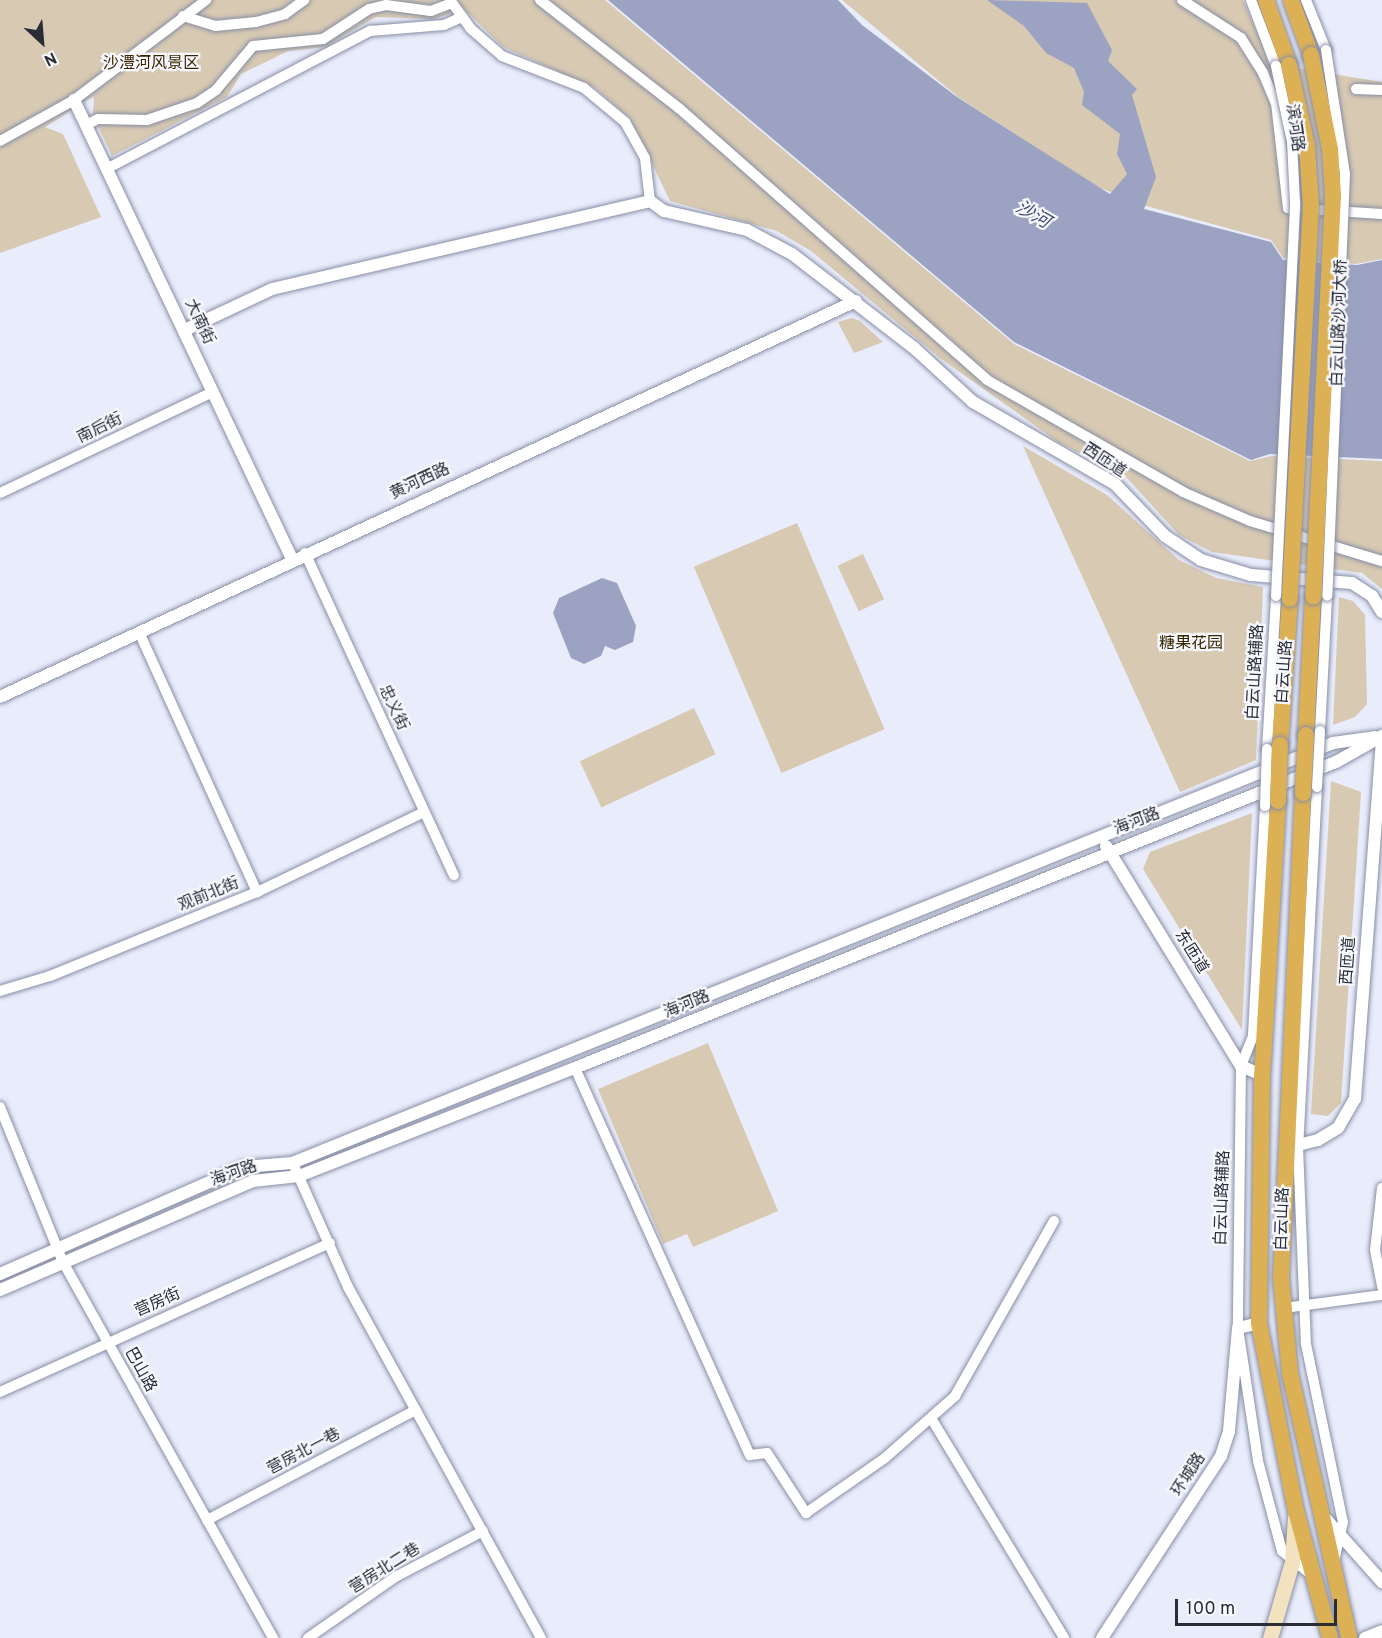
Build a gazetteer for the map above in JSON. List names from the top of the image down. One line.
{"streets":{"highway":["白云山路沙河大桥","白云山路"],"street":["滨河路","大南街","南后街","西匝道","黄河西路","白云山路辅路","忠义街","海河路","观前北街","东匝道","营房街","巴山路","营房北一巷","环城路","营房北二巷"]},"crossings":[["大南街","南后街"],["大南街","黄河西路"],["白云山路沙河大桥","白云山路"],["西匝道","黄河西路"],["西匝道","白云山路"],["黄河西路","忠义街"],["白云山路辅路","白云山路"],["白云山路辅路","东匝道"],["白云山路辅路","环城路"],["忠义街","观前北街"],["海河路","东匝道"],["海河路","巴山路"],["营房街","巴山路"],["巴山路","营房北一巷"]],"water":["沙河"],"parks":["沙澧河风景区","糖果花园"],"scale_bar":"100 m","north":"bottom right"}
